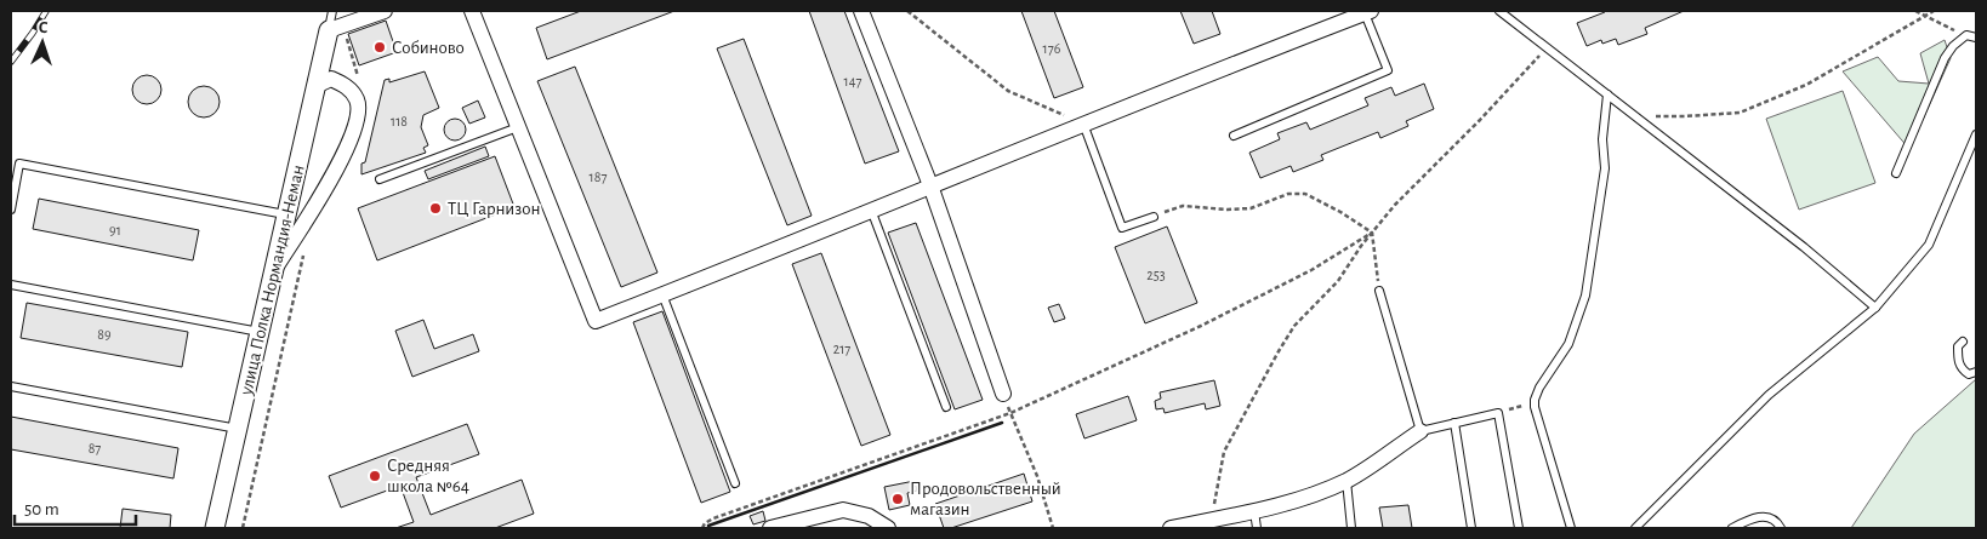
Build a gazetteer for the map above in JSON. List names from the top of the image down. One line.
{"streets":{"street":["улица Полка Нормандия-Неман"]},"places":["Собиново","ТЦ Гарнизон","Средняя школа №64","Продовольственный магазин"],"house_numbers":["176","147","118","187","91","253","89","217","87"],"scale_bar":"50 m","north":"top"}
